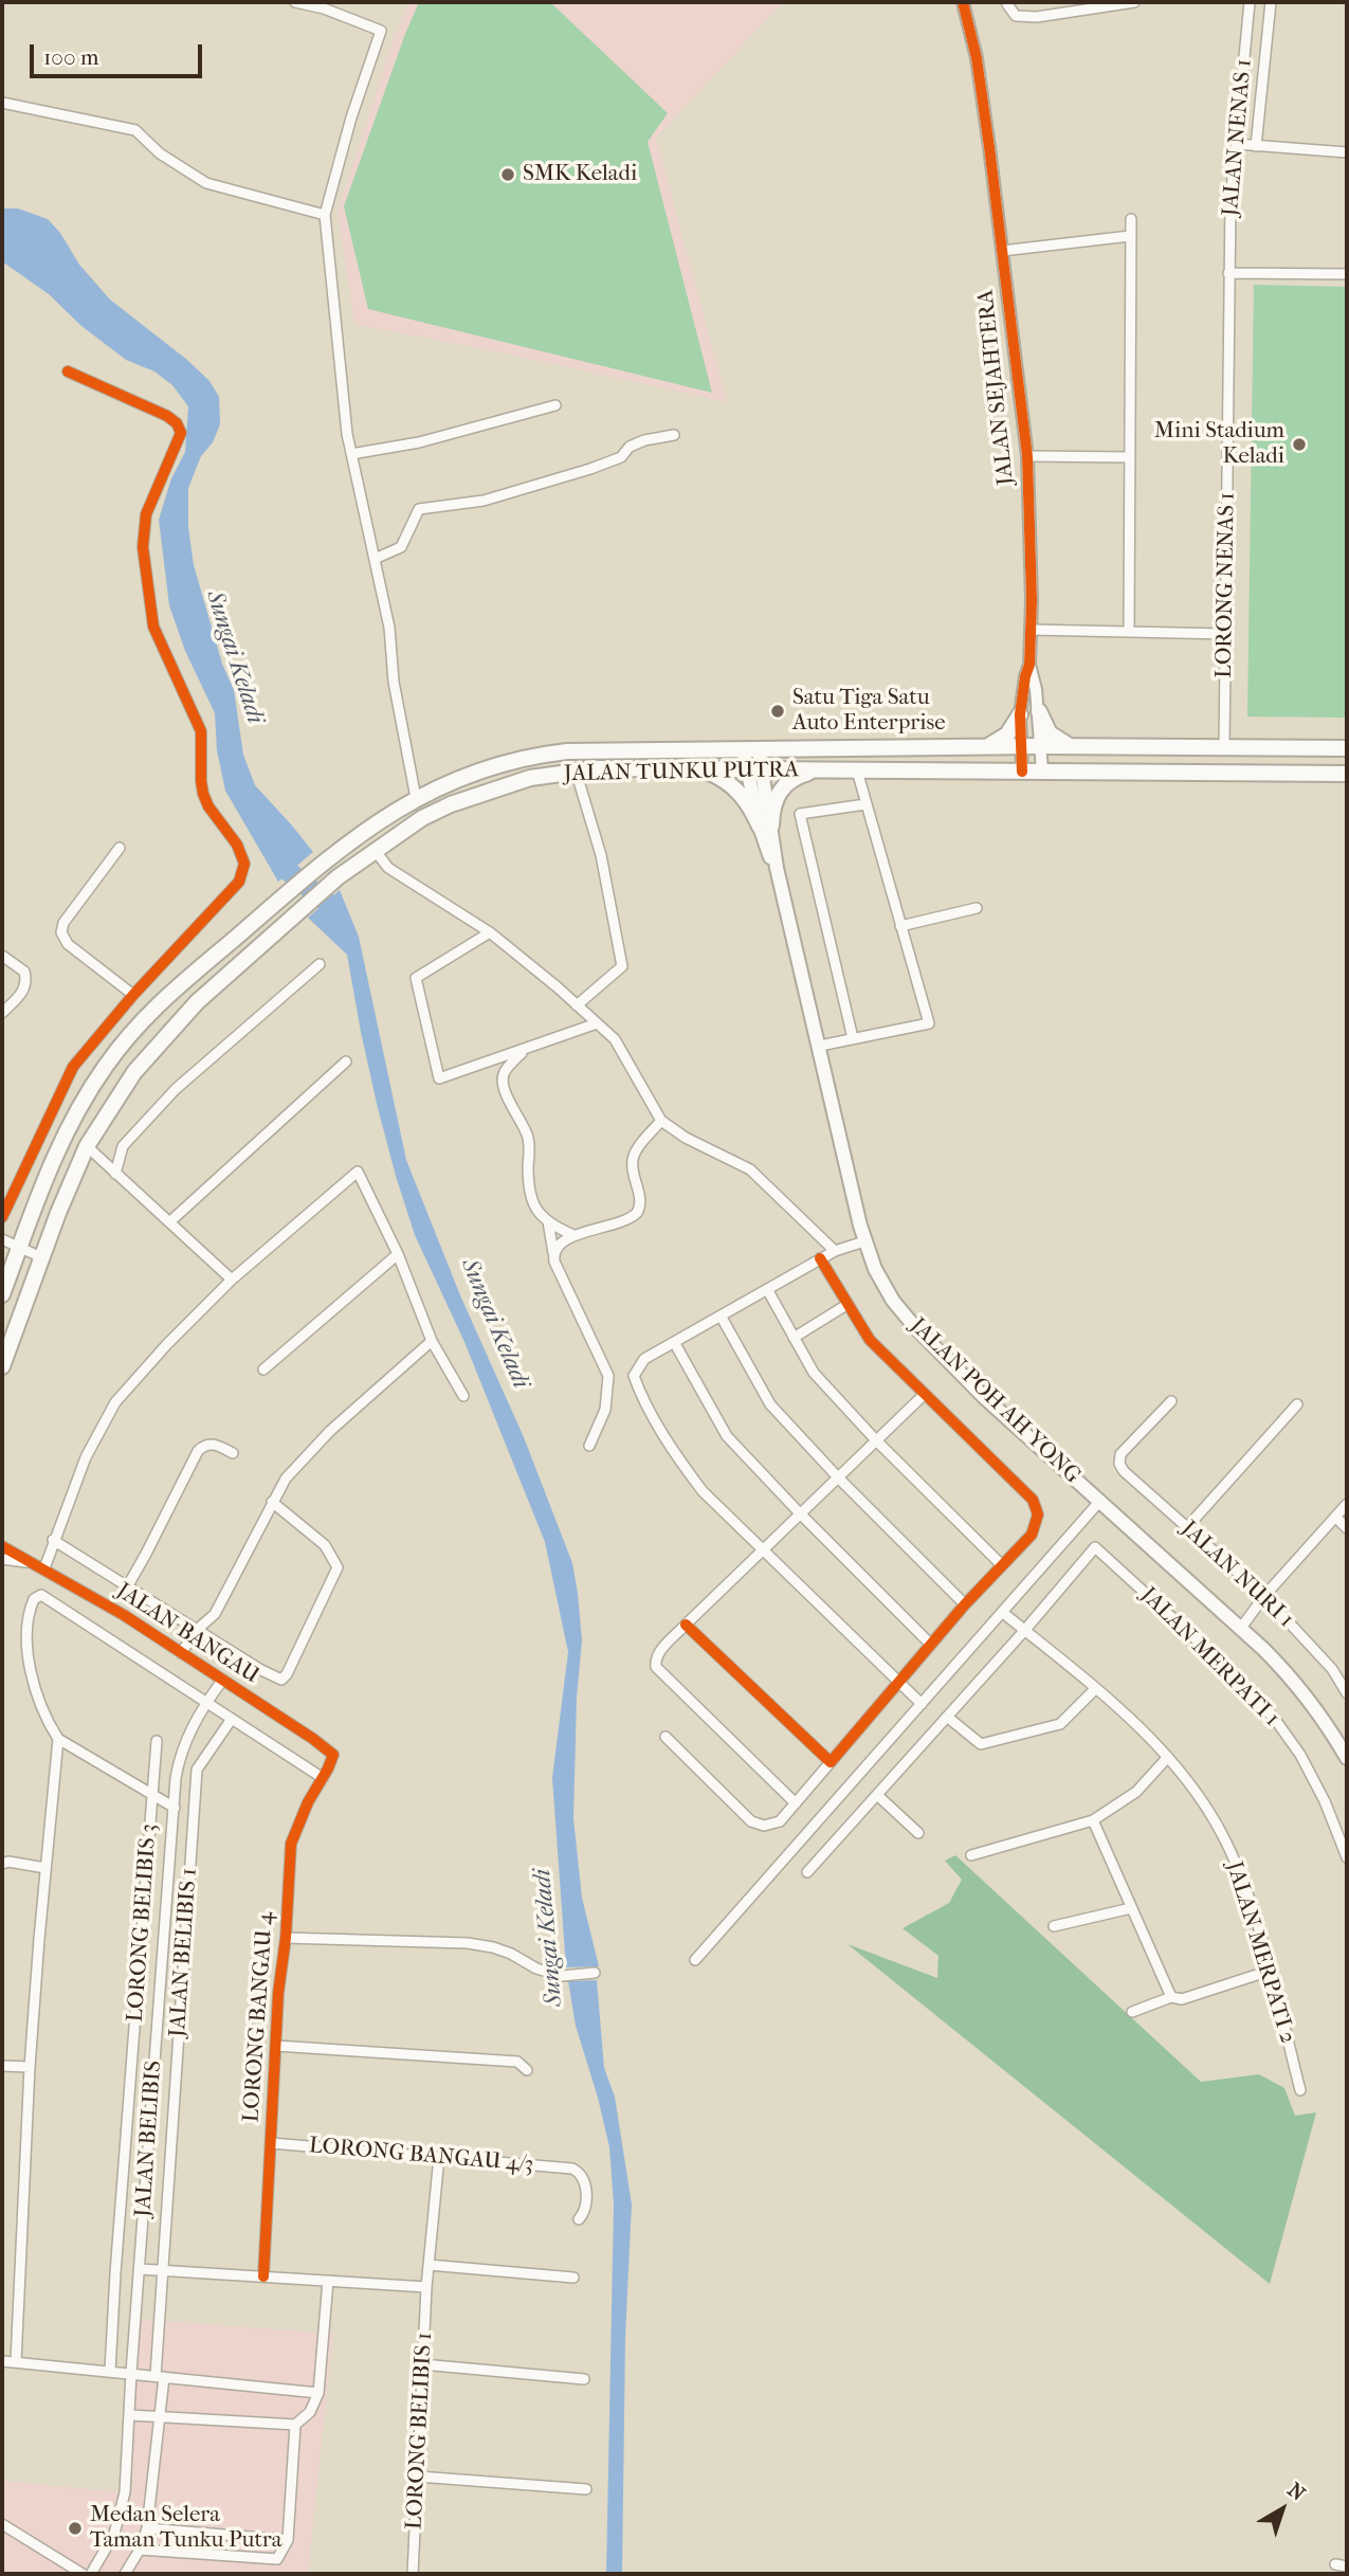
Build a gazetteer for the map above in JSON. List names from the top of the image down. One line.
{"streets":{"main road":["JALAN TUNKU PUTRA","JALAN POH AH YONG"],"street":["JALAN NENAS 1","JALAN SEJAHTERA","LORONG NENAS 1","JALAN NURI 1","JALAN BANGAU","JALAN MERPATI 1","LORONG BELIBIS 3","JALAN BELIBIS 1","JALAN MERPATI 2","LORONG BANGAU 4","JALAN BELIBIS","LORONG BANGAU 4/3","LORONG BELIBIS 1"]},"crossings":[["JALAN NENAS 1","LORONG NENAS 1"],["JALAN SEJAHTERA","JALAN TUNKU PUTRA"],["LORONG NENAS 1","JALAN TUNKU PUTRA"],["JALAN TUNKU PUTRA","JALAN POH AH YONG"],["JALAN BANGAU","LORONG BANGAU 4"],["JALAN BANGAU","JALAN BELIBIS"],["JALAN MERPATI 1","JALAN MERPATI 2"],["LORONG BANGAU 4","LORONG BANGAU 4/3"],["LORONG BANGAU 4/3","LORONG BELIBIS 1"]],"water":["Sungai Keladi"],"places":["SMK Keladi","Mini Stadium Keladi","Satu Tiga Satu Auto Enterprise","Medan Selera Taman Tunku Putra"],"scale_bar":"100 m","north":"top right"}
